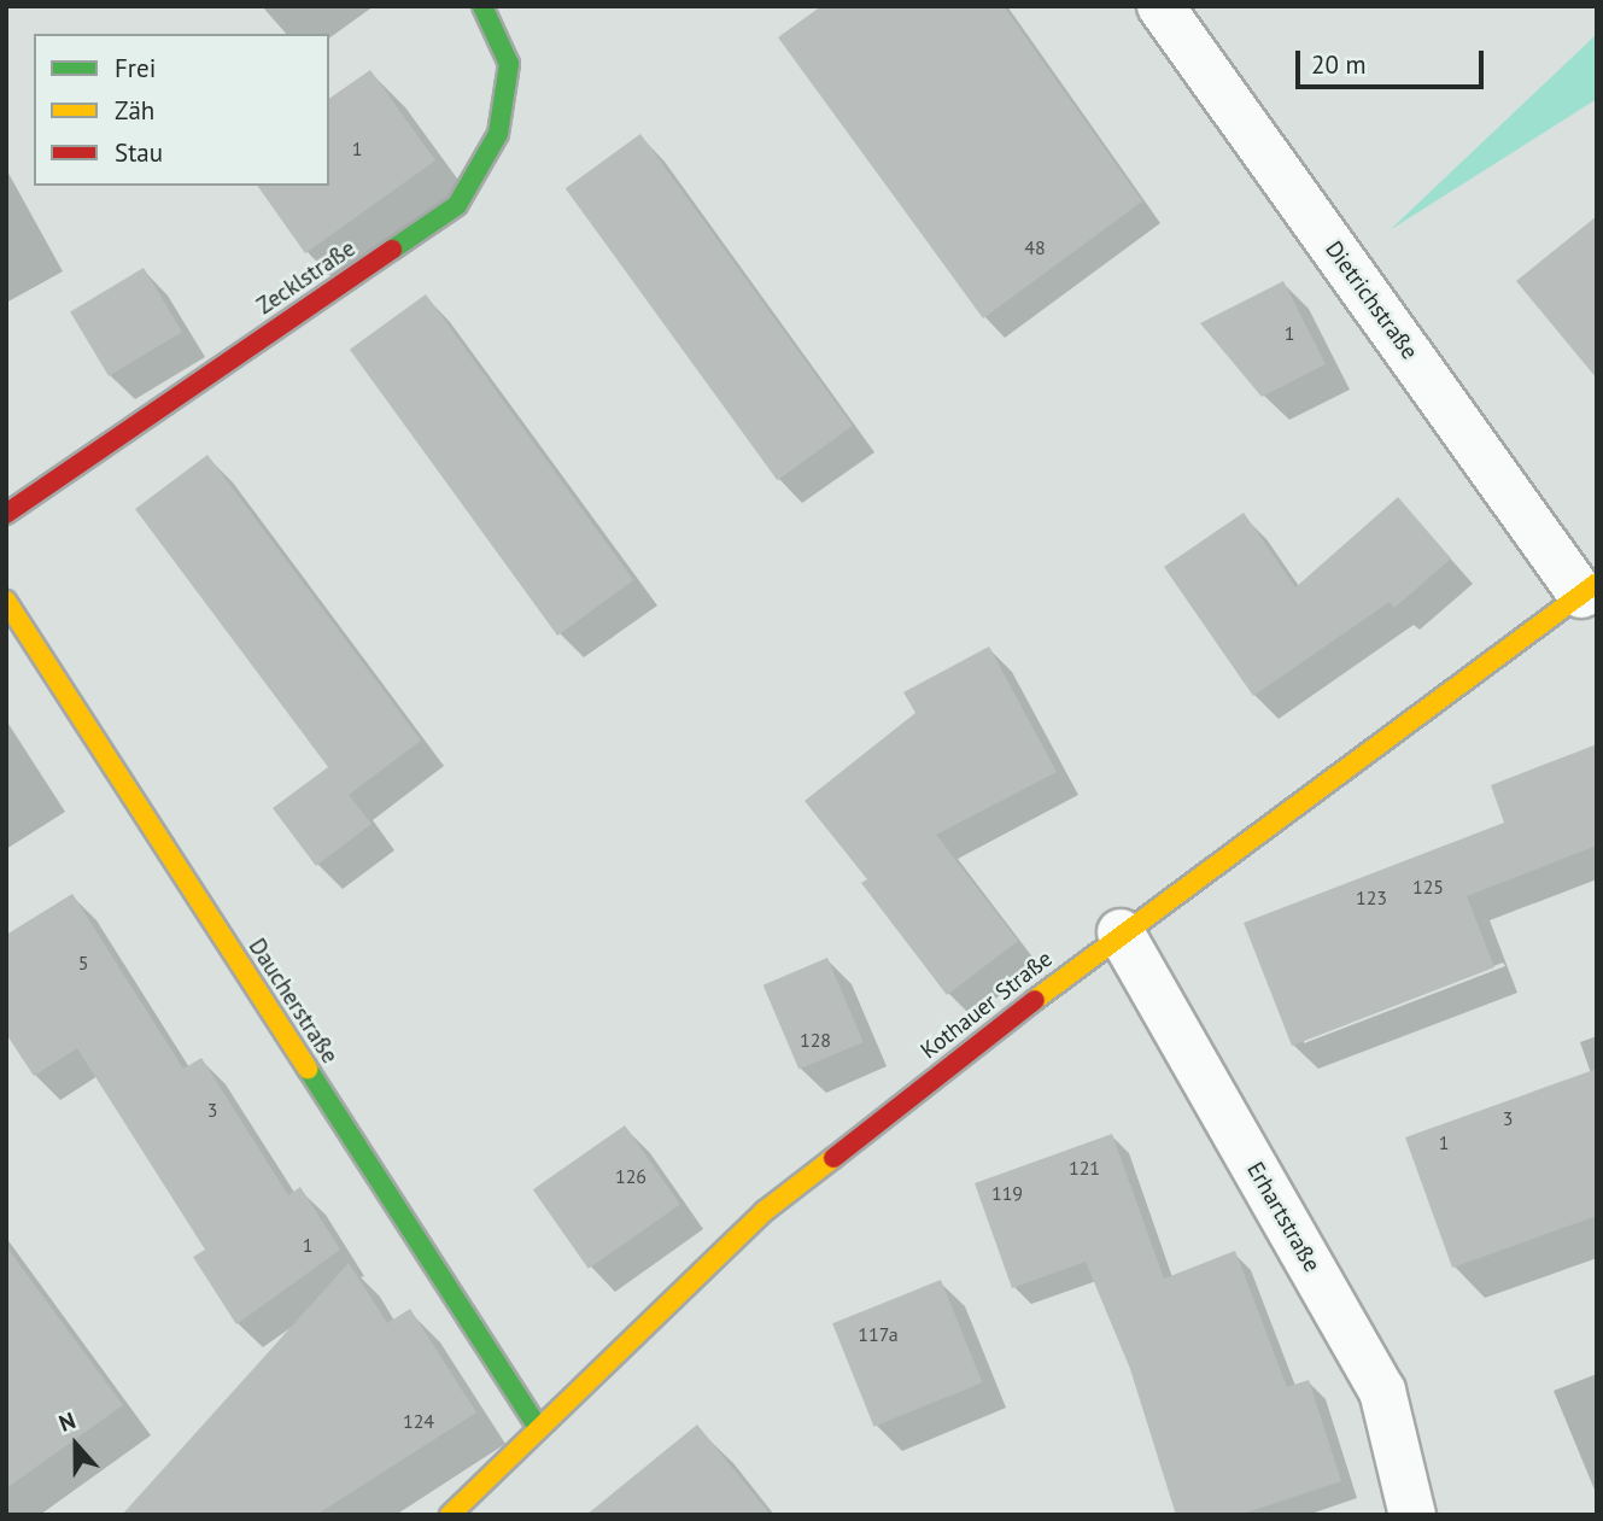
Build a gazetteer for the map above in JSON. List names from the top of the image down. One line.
{"streets":{"street":["Zecklstraße","Dietrichstraße","Daucherstraße","Kothauer Straße","Erhartstraße"]},"crossings":[["Dietrichstraße","Kothauer Straße"],["Daucherstraße","Kothauer Straße"],["Kothauer Straße","Erhartstraße"]],"house_numbers":["1","48","1","125","123","5","128","3","3","1","121","126","119","1","117a","124"],"legend":["Frei","Zäh","Stau"],"scale_bar":"20 m","north":"top"}
